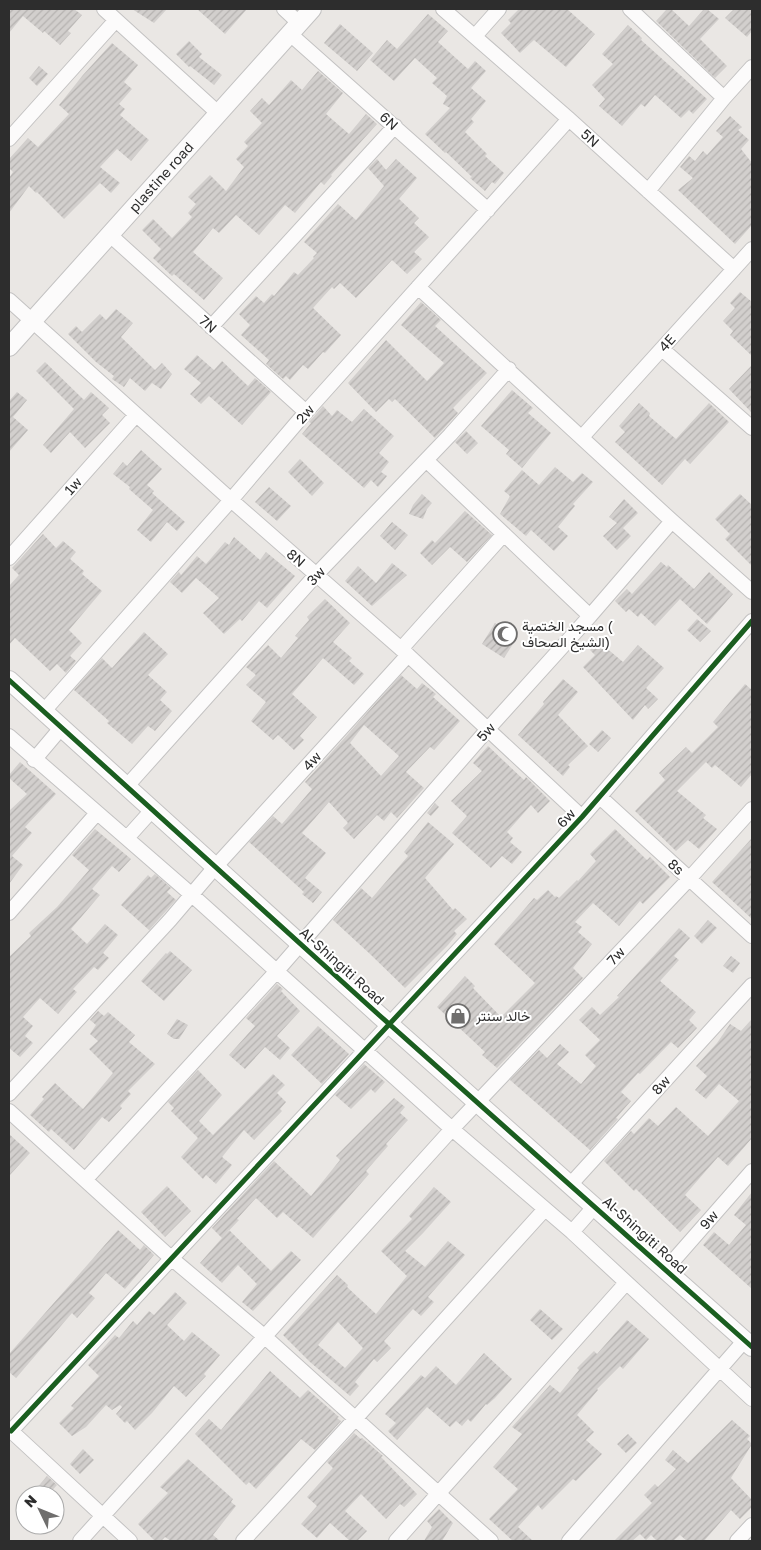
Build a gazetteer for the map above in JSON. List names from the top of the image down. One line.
{"streets":{"street":["6N","5N","plastine road","7N","4E","2w","1w","8N","3w","5w","4w","6w","8s","7w","Al-Shingiti Road","8w","9w"]},"crossings":[["6N","plastine road"],["6N","2w"],["5N","4E"],["5N","2w"],["plastine road","7N"],["plastine road","8N"],["7N","2w"],["2w","8N"],["2w","Al-Shingiti Road"],["1w","8N"],["8N","3w"],["8N","5w"],["8N","4w"],["8N","6w"],["3w","Al-Shingiti Road"],["5w","Al-Shingiti Road"],["4w","Al-Shingiti Road"],["6w","8s"],["6w","Al-Shingiti Road"],["8s","7w"],["7w","Al-Shingiti Road"],["Al-Shingiti Road","8w"],["Al-Shingiti Road","9w"]],"places":{"mosque":["مسجد الختمية ( الشيخ الصحاف)"],"shop":["خالد سنتر"]},"north":"top left"}
